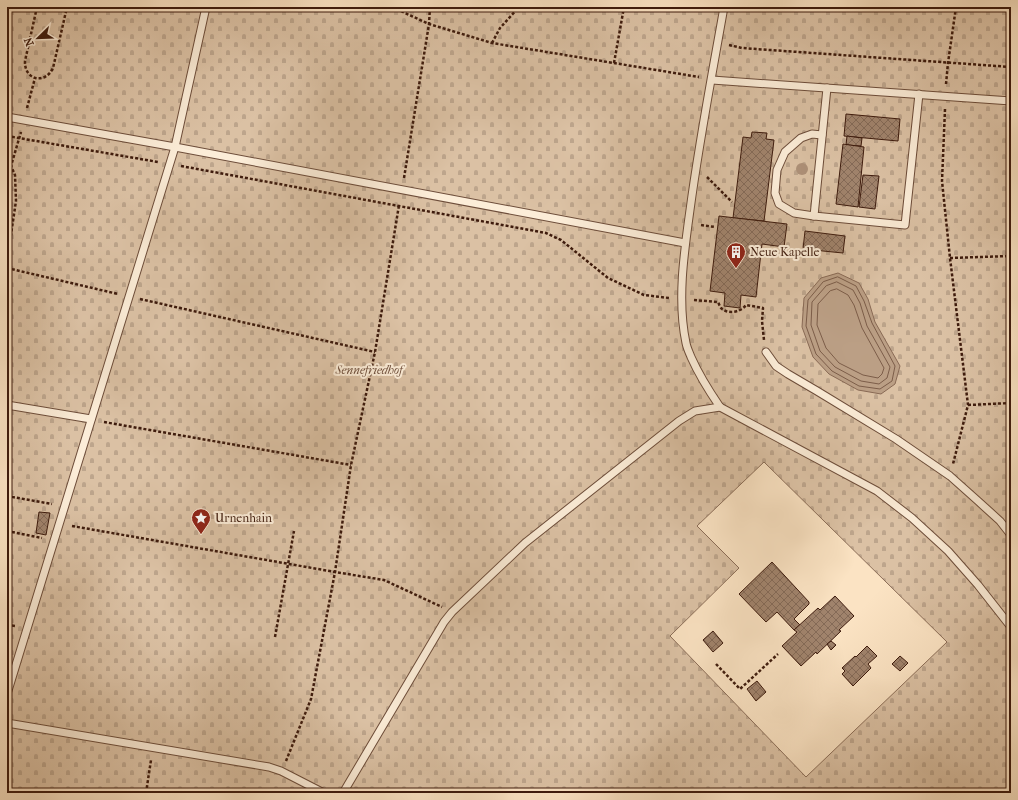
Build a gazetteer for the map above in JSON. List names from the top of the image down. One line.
{"parks":["Sennefriedhof"],"places":{"building":["Neue Kapelle"],"place":["Urnenhain"]},"north":"bottom left"}
